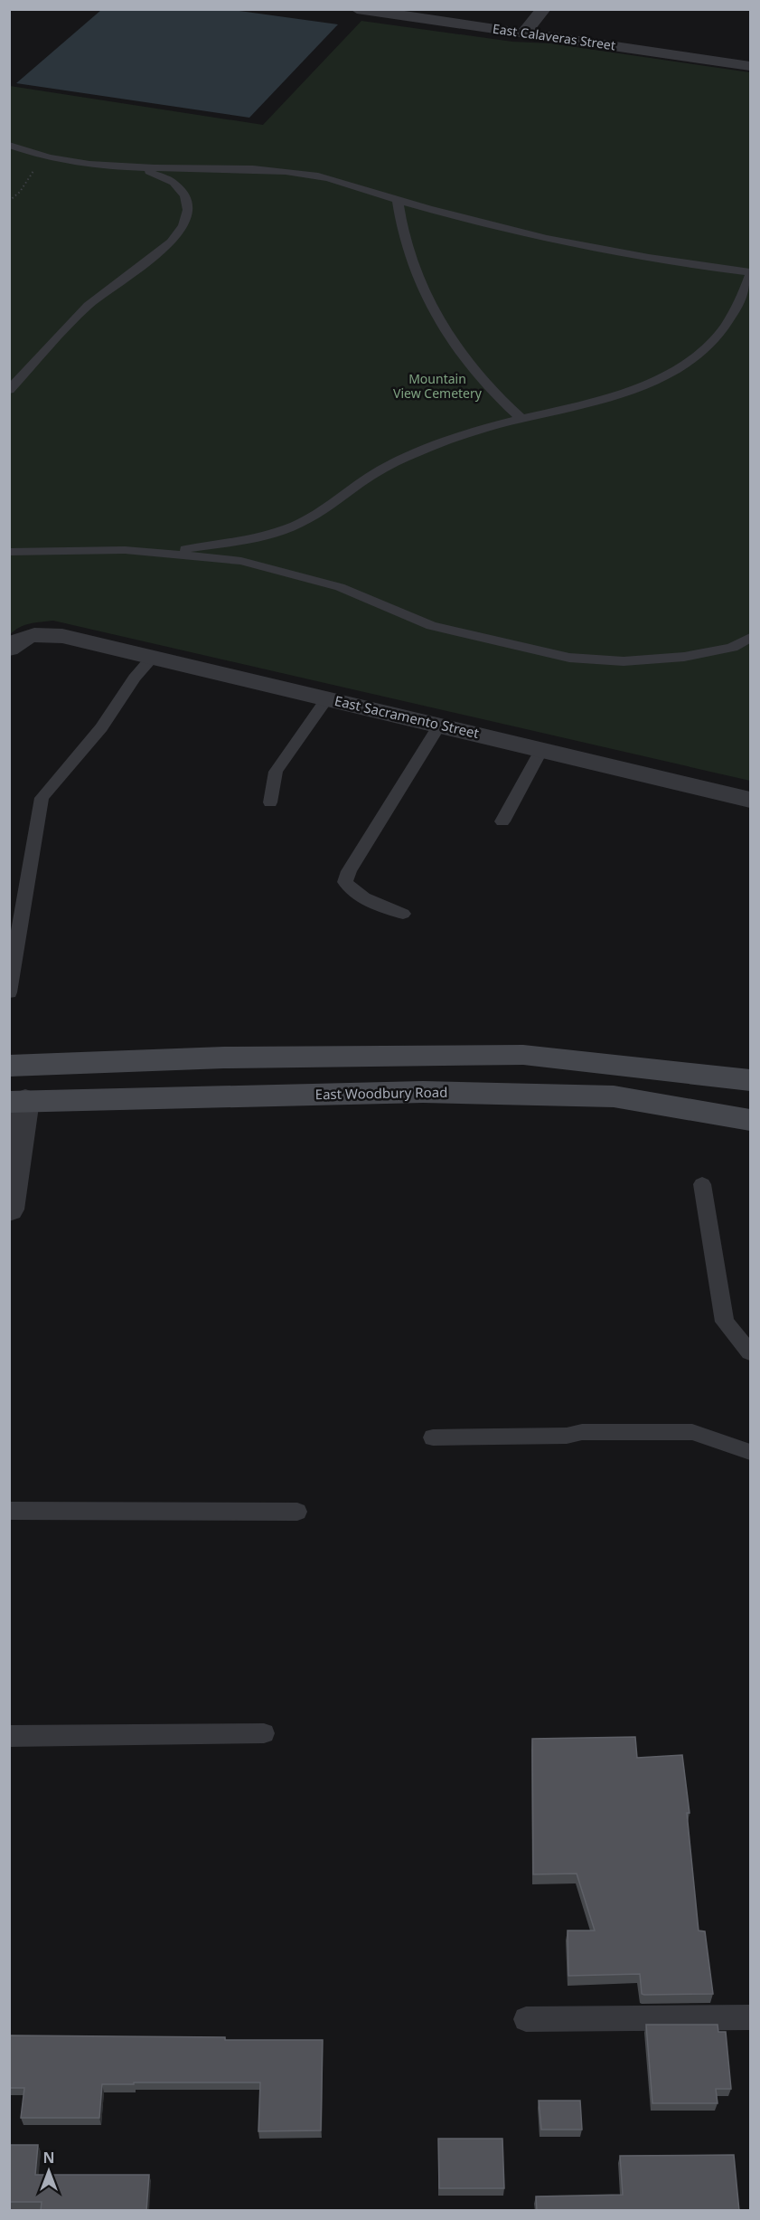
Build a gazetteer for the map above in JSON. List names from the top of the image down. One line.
{"streets":{"main road":["East Woodbury Road"],"street":["East Calaveras Street","East Sacramento Street"]},"parks":["Mountain View Cemetery"],"north":"top"}
